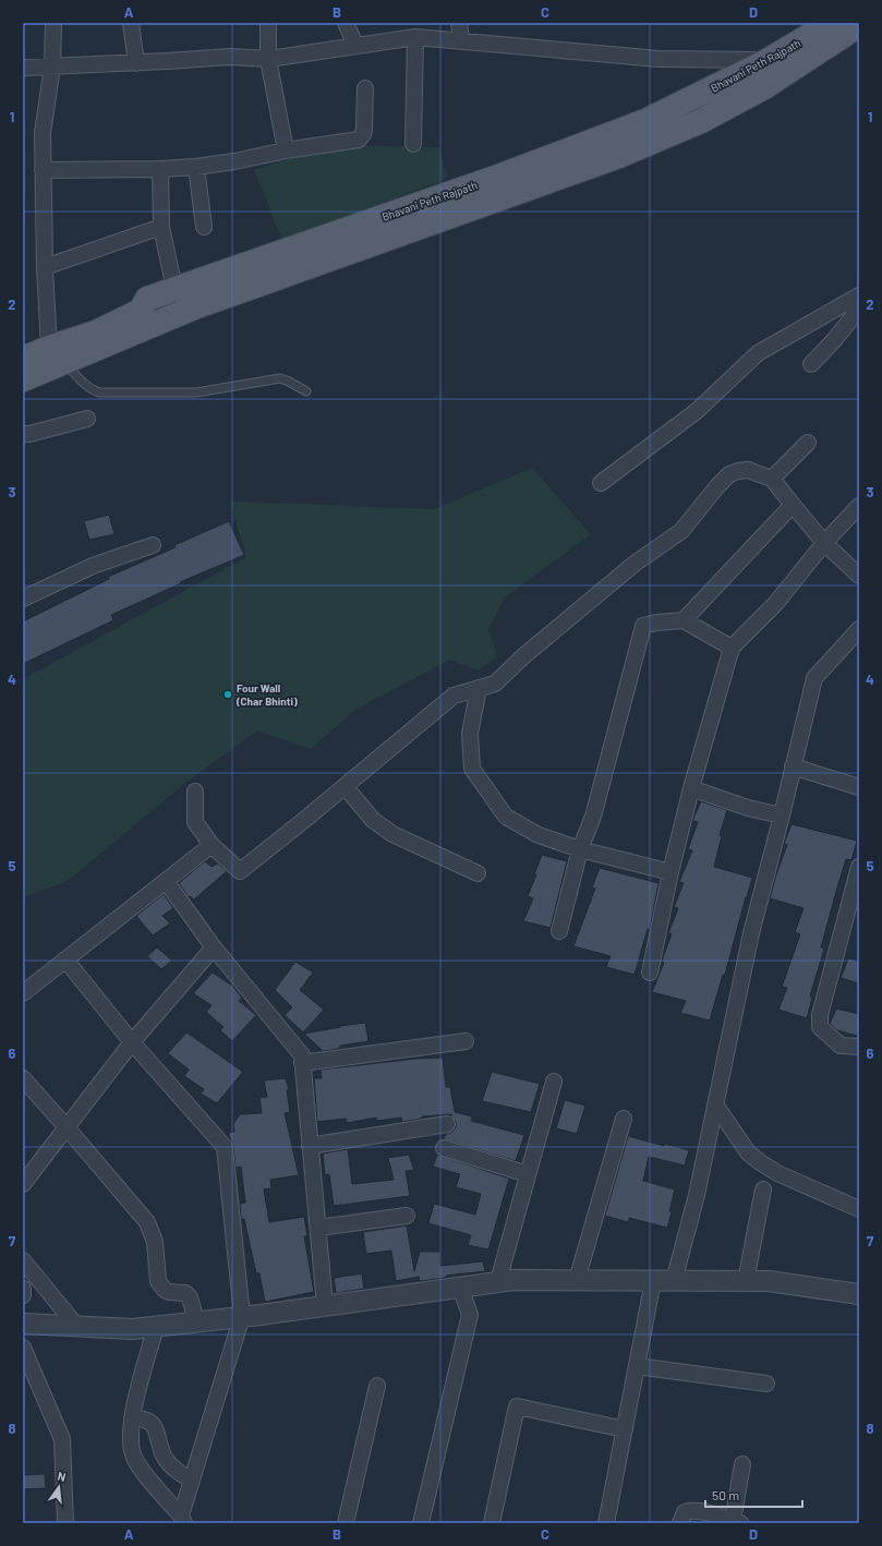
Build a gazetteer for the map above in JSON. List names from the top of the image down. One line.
{"streets":{"main road":["Bhavani Peth Rajpath"]},"places":["Four Wall (Char Bhinti)"],"scale_bar":"50 m","north":"top","grid":{"columns":["A","B","C","D"],"rows":["1","2","3","4","5","6","7","8"]}}
